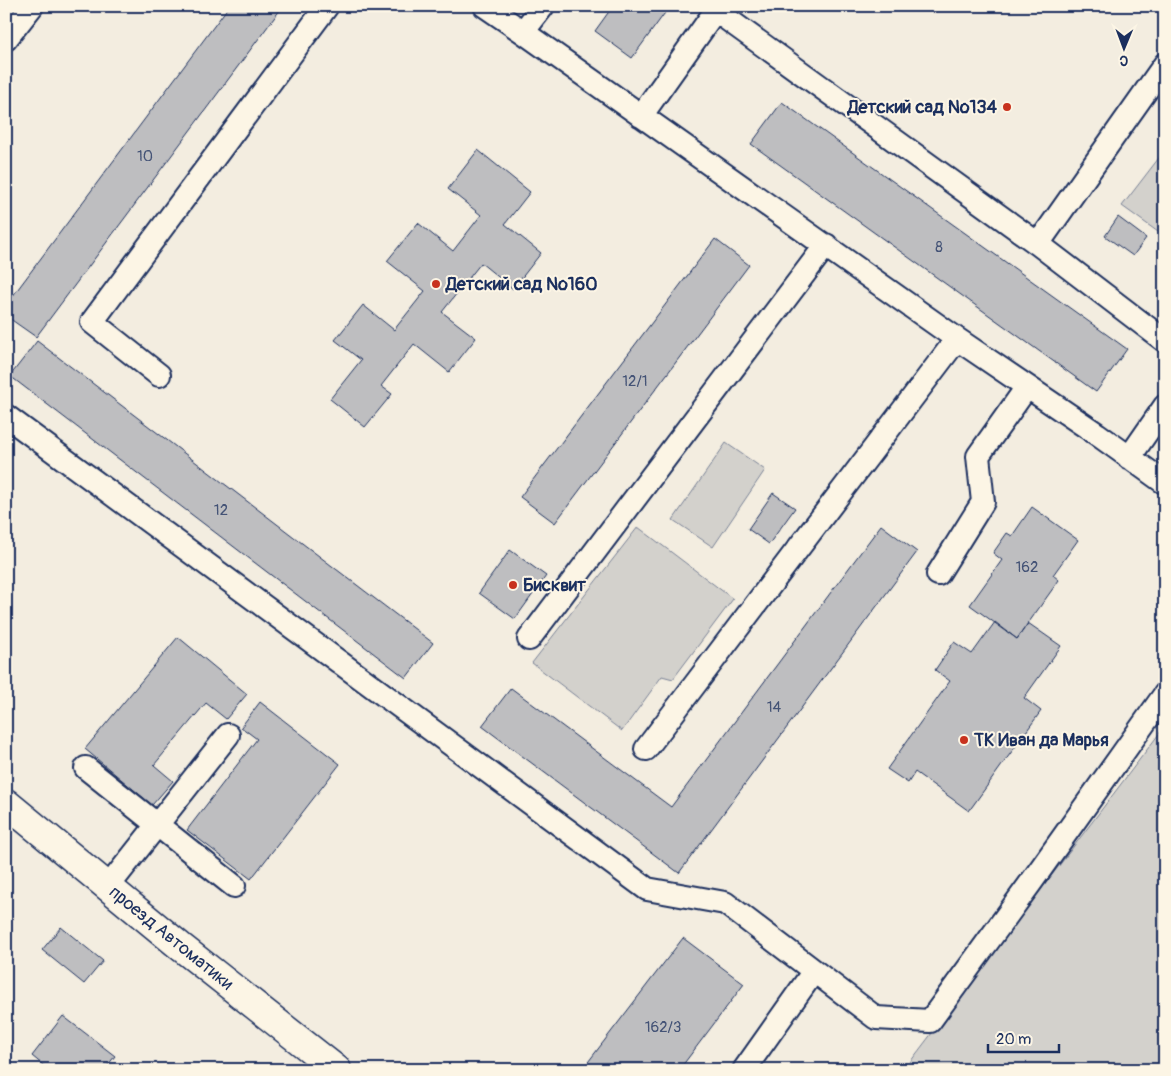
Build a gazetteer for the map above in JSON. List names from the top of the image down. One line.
{"streets":{"main road":["проезд Автоматики"]},"places":["Детский сад №134","Детский сад №160","Бисквит","ТК Иван да Марья"],"house_numbers":["10","8","12/1","12","162","14","162/3"],"scale_bar":"20 m","north":"bottom"}
